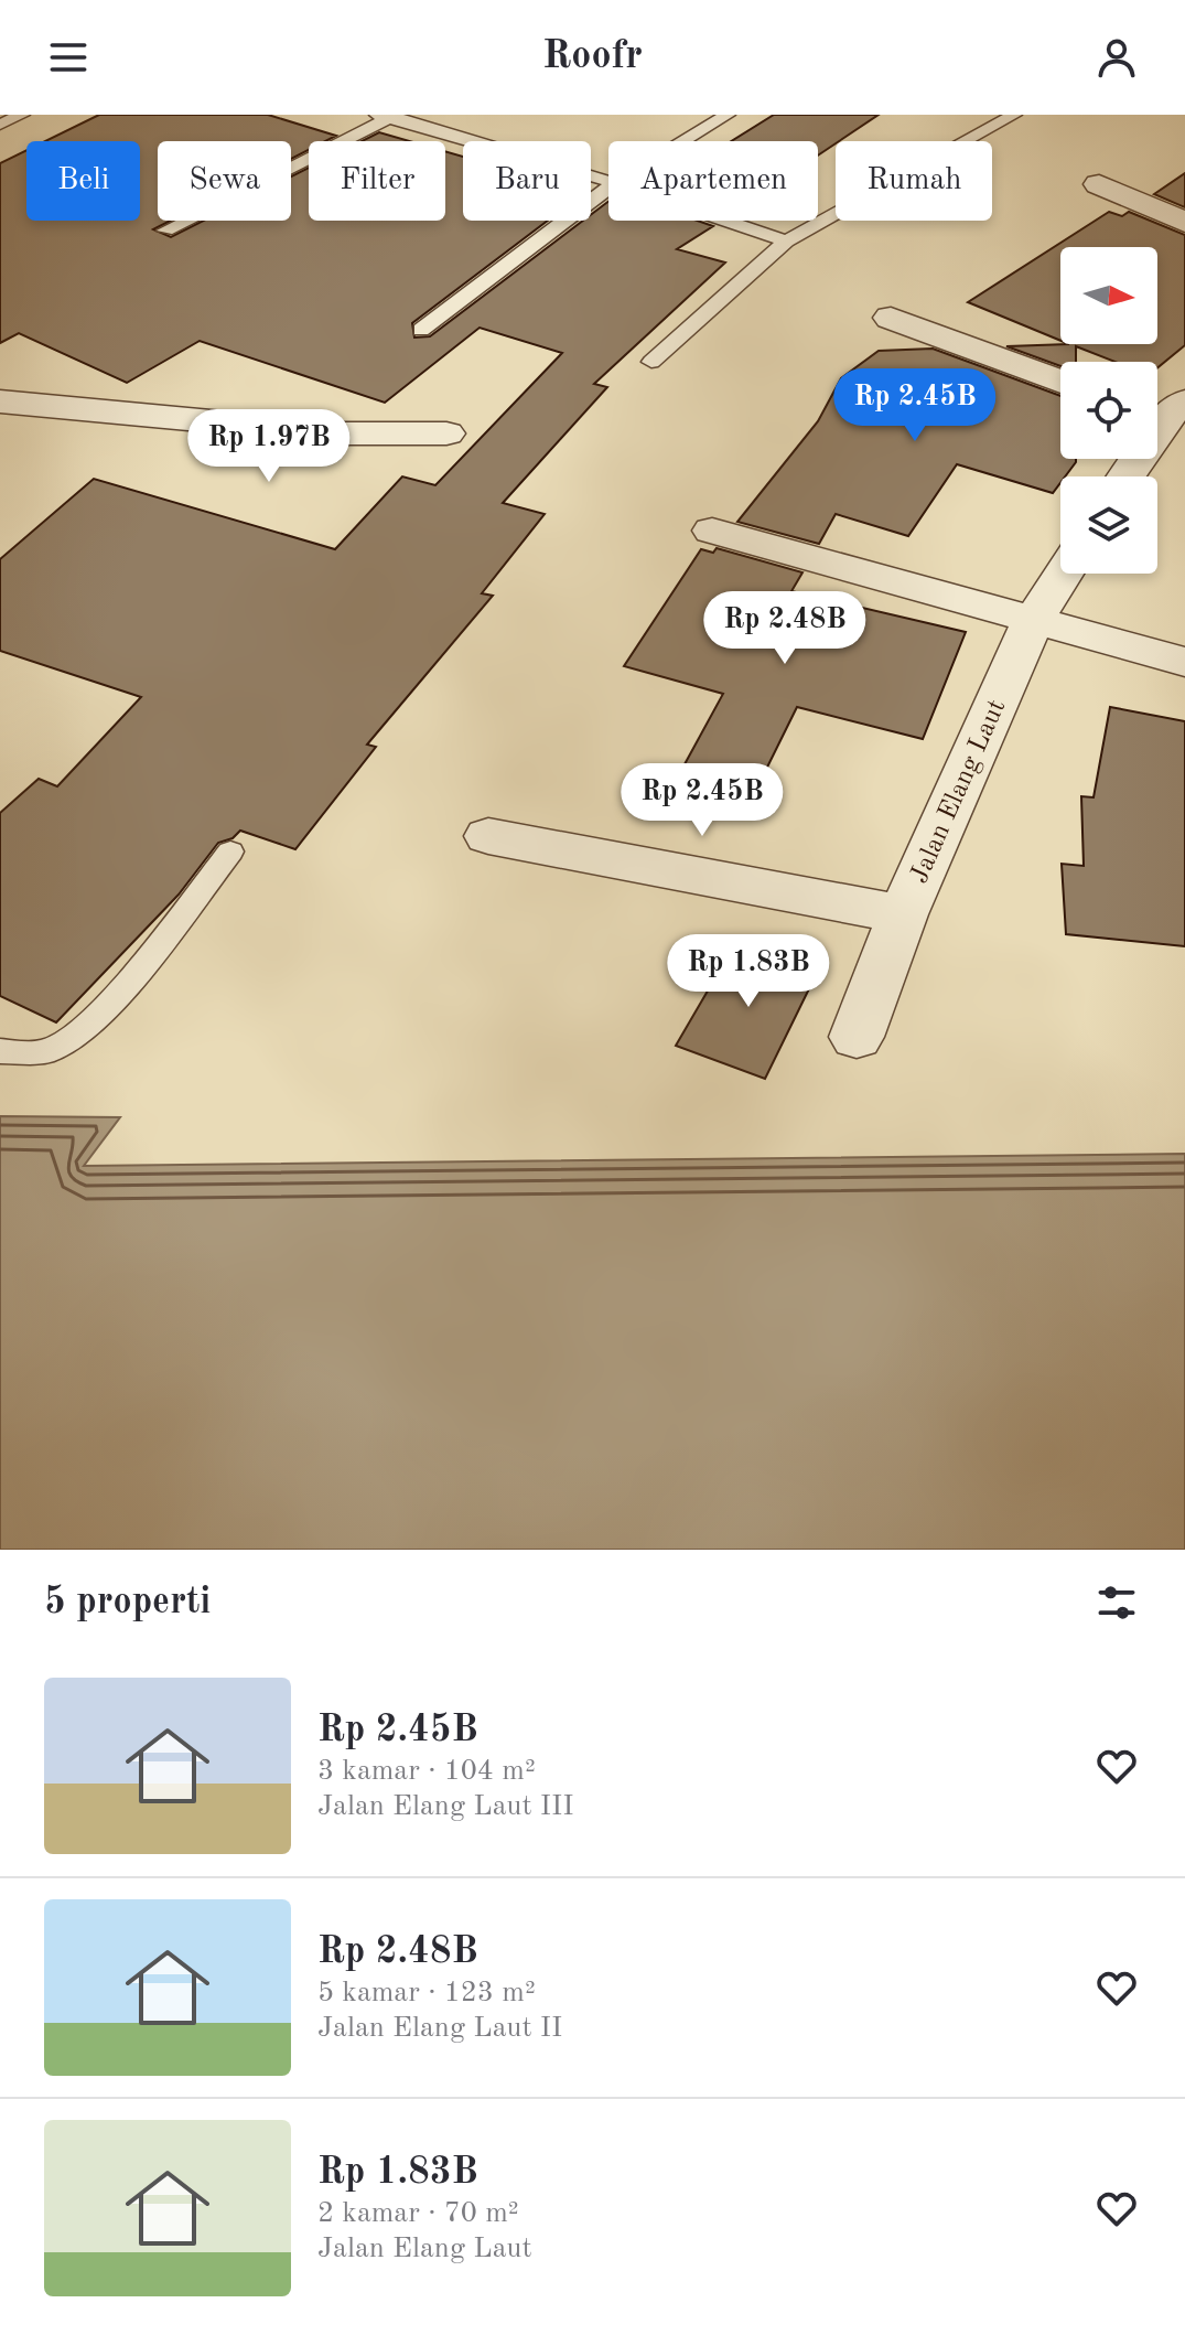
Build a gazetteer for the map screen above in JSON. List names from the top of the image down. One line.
{"streets":{"street":["Jalan Elang Laut"]},"north":"right","page":{"header":"Roofr","chip":["Beli","Sewa","Filter","Baru","Apartemen","Rumah"],"price":["Rp 2.45B","Rp 1.97B","Rp 2.48B","Rp 2.45B","Rp 1.83B"],"heading":"5 properti","list":[{"name":"Rp 2.45B","note":"3 kamar · 104 m² · Jalan Elang Laut III"},{"name":"Rp 2.48B","note":"5 kamar · 123 m² · Jalan Elang Laut II"},{"name":"Rp 1.83B","note":"2 kamar · 70 m² · Jalan Elang Laut"}]}}
